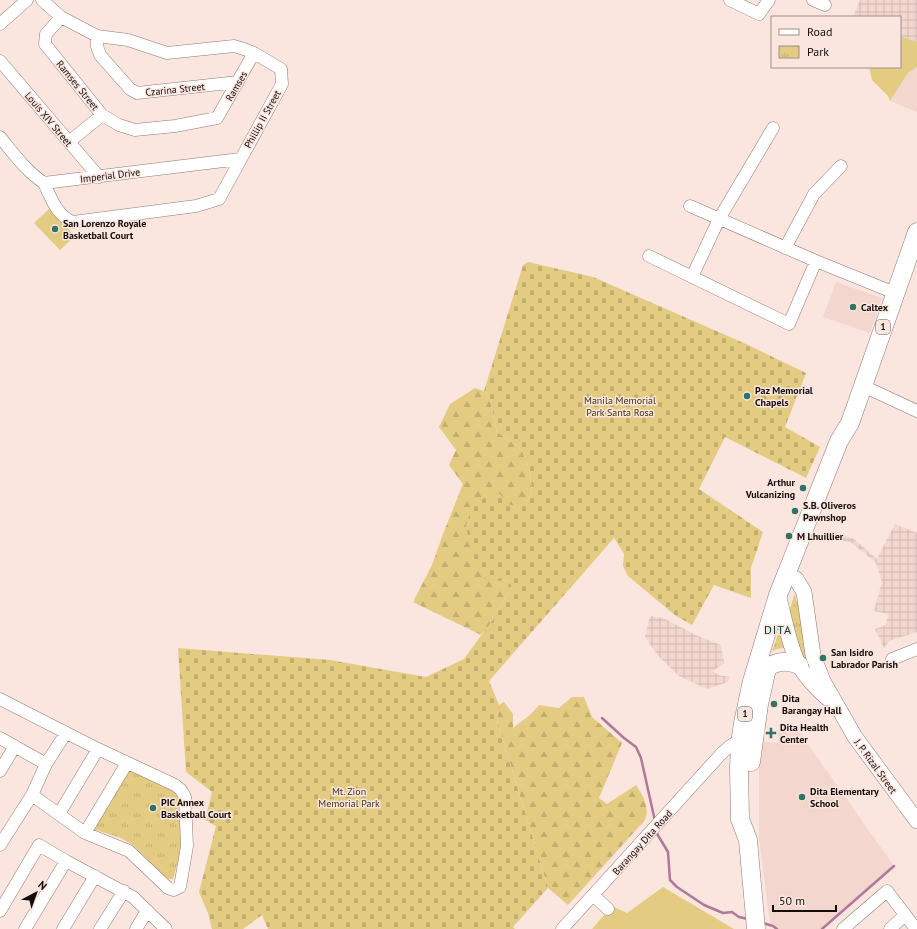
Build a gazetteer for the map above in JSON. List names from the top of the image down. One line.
{"streets":{"highway":["1"],"main road":["J. P. Rizal Street"],"street":["Ramses Street","Ramses","Czarina Street","Louis XIV Street","Phillip II Street","Imperial Drive","Barangay Dita Road"]},"crossings":[["Ramses Street","Ramses"],["Ramses Street","Phillip II Street"],["Ramses","Czarina Street"],["Ramses","Phillip II Street"],["Czarina Street","Phillip II Street"],["Louis XIV Street","Imperial Drive"],["Phillip II Street","Imperial Drive"],["1","J. P. Rizal Street"],["1","Barangay Dita Road"]],"districts":["DITA"],"parks":["Manila Memorial Park Santa Rosa","Mt. Zion Memorial Park"],"places":{"other":["San Lorenzo Royale Basketball Court","Caltex","Paz Memorial Chapels","Arthur Vulcanizing","S.B. Oliveros Pawnshop","M Lhuillier","San Isidro Labrador Parish","Dita Barangay Hall","Dita Elementary School","PIC Annex Basketball Court"],"health":["Dita Health Center"]},"legend":["Road","Park"],"scale_bar":"50 m","north":"top right"}
